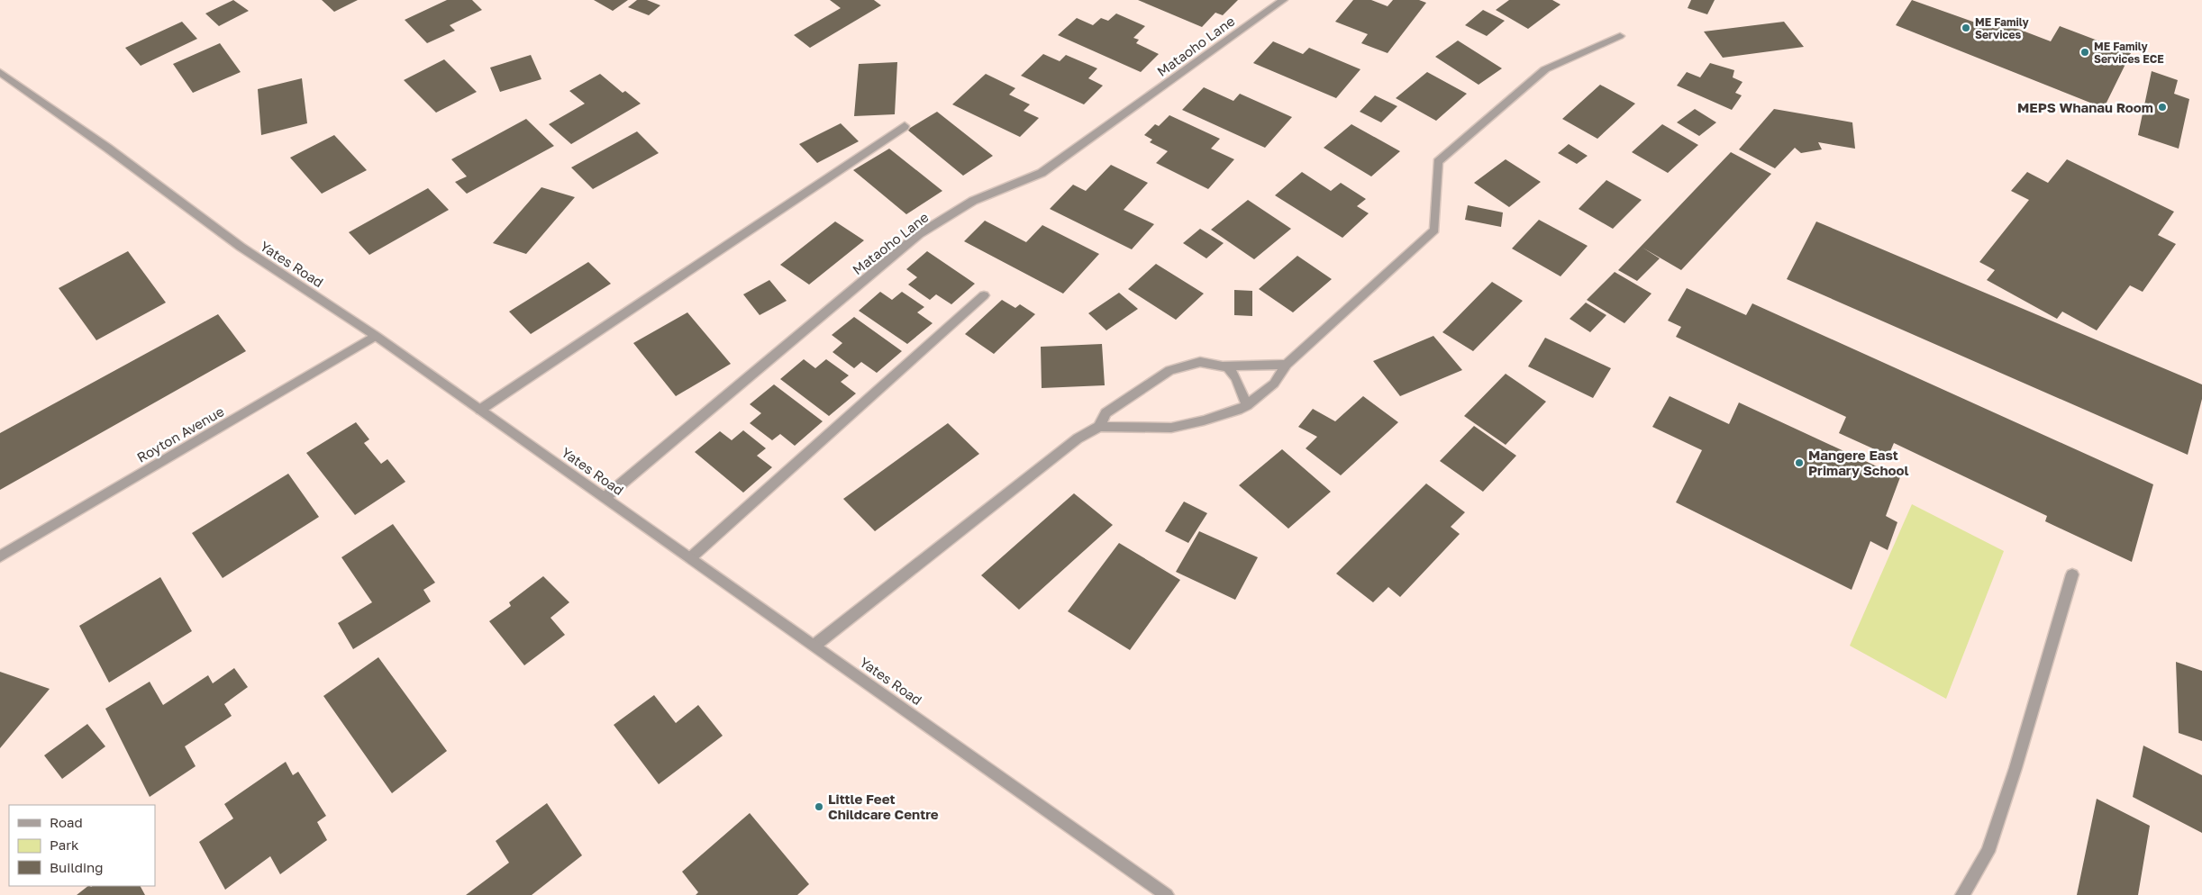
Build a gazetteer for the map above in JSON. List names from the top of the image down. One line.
{"streets":{"street":["Mataoho Lane","Yates Road","Royton Avenue"]},"crossings":[["Mataoho Lane","Yates Road"],["Yates Road","Royton Avenue"]],"places":["ME Family Services","ME Family Services ECE","MEPS Whanau Room","Mangere East Primary School","Little Feet Childcare Centre"],"legend":["Road","Park","Building"]}
